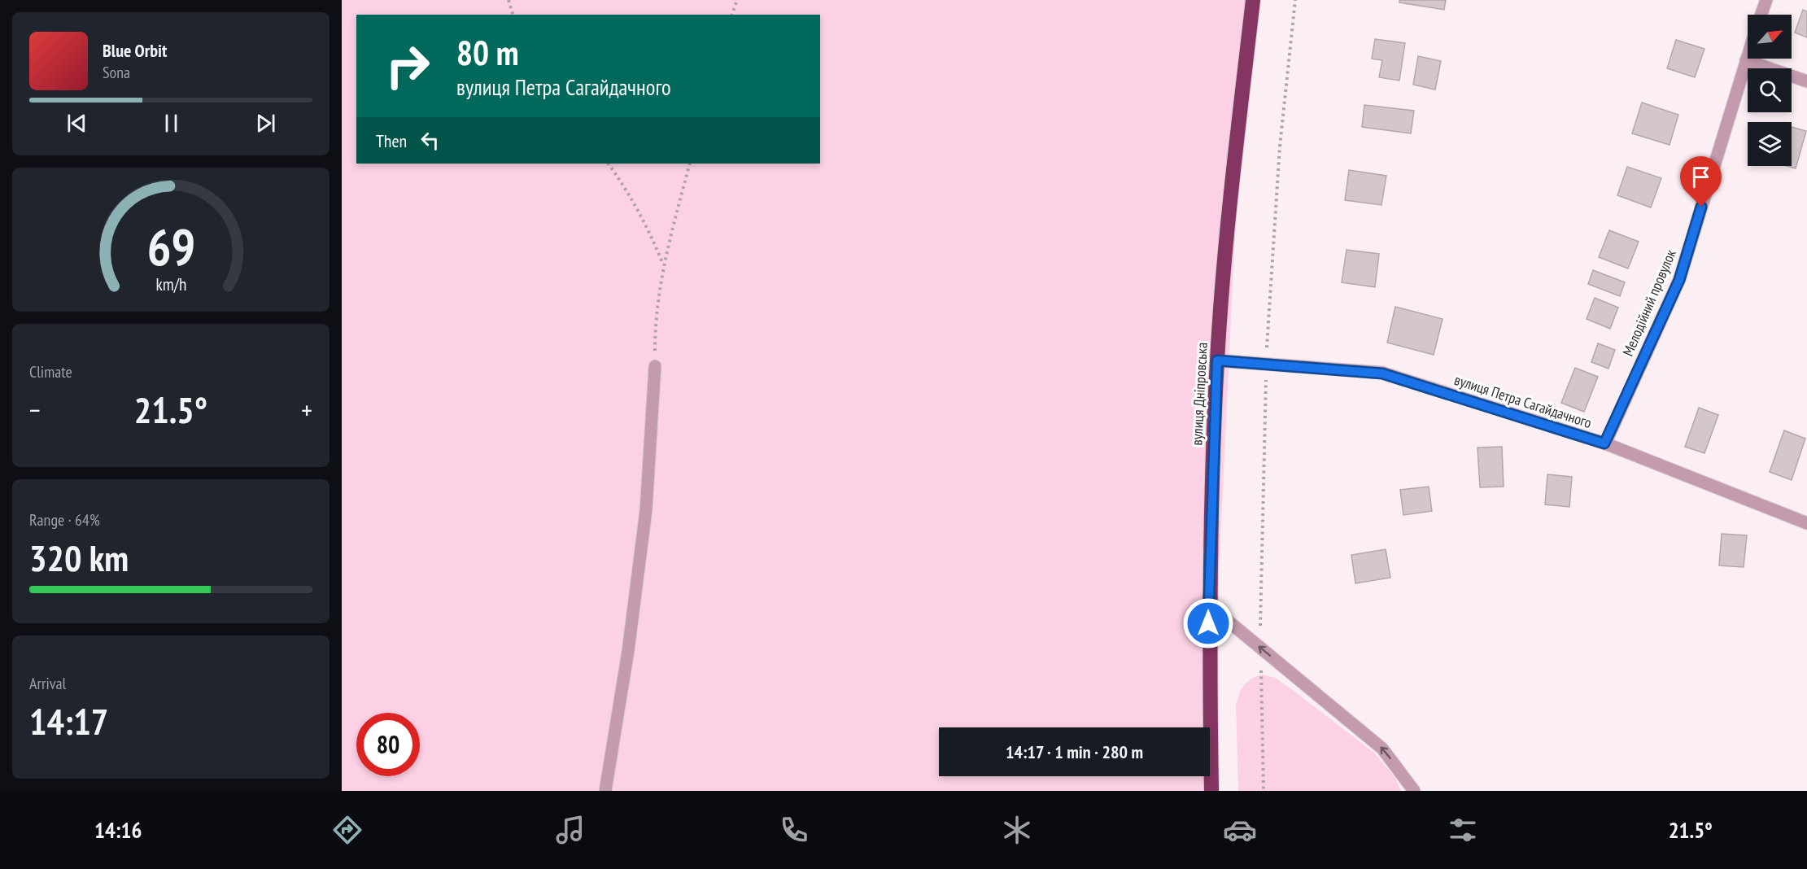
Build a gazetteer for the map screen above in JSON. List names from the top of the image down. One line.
{"streets":{"highway":["вулиця Дніпровська"],"street":["Мелодійний провулок","вулиця Петра Сагайдачного"]},"crossings":[["Мелодійний провулок","вулиця Петра Сагайдачного"],["вулиця Дніпровська","вулиця Петра Сагайдачного"]],"north":"top right","page":{"turn":["80 m","вулиця Петра Сагайдачного"],"song":["Blue Orbit","Sona"],"then":"Then","tile":["Climate",["Range · 64%","320 km"],["Arrival","14:17"]],"heat":["−","21.5°","+"],"limit":"80","trip":"14:17 · 1 min · 280 m","tabs":["14:16","21.5°"],"gauge":["69","km/h"]}}
